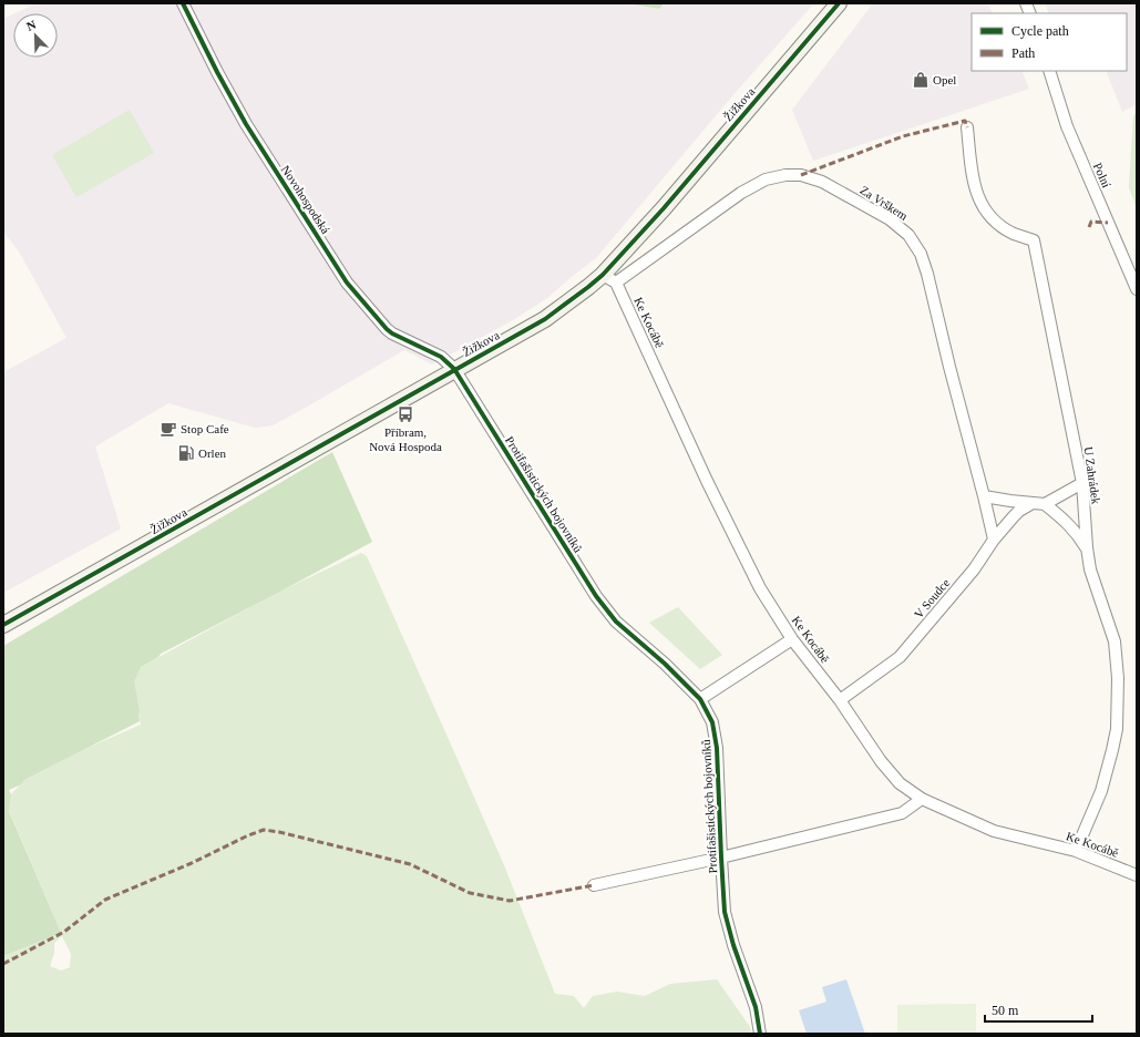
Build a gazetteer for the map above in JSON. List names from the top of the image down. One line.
{"streets":{"street":["Žižkova","Polní","Novohospodská","Za Vrškem","Ke Kocábě","U Zahrádek","Protifašistických bojovníků","V Soudce"]},"crossings":[["Žižkova","Novohospodská"],["Žižkova","Protifašistických bojovníků"],["Novohospodská","Protifašistických bojovníků"],["Za Vrškem","Ke Kocábě"],["Za Vrškem","V Soudce"],["Ke Kocábě","U Zahrádek"],["Ke Kocábě","Protifašistických bojovníků"],["Ke Kocábě","V Soudce"],["U Zahrádek","V Soudce"]],"places":{"shop":["Opel"],"bus stop":["Příbram, Nová Hospoda"],"cafe":["Stop Cafe"],"fuel station":["Orlen"]},"legend":["Cycle path","Path"],"scale_bar":"50 m","north":"top left"}
